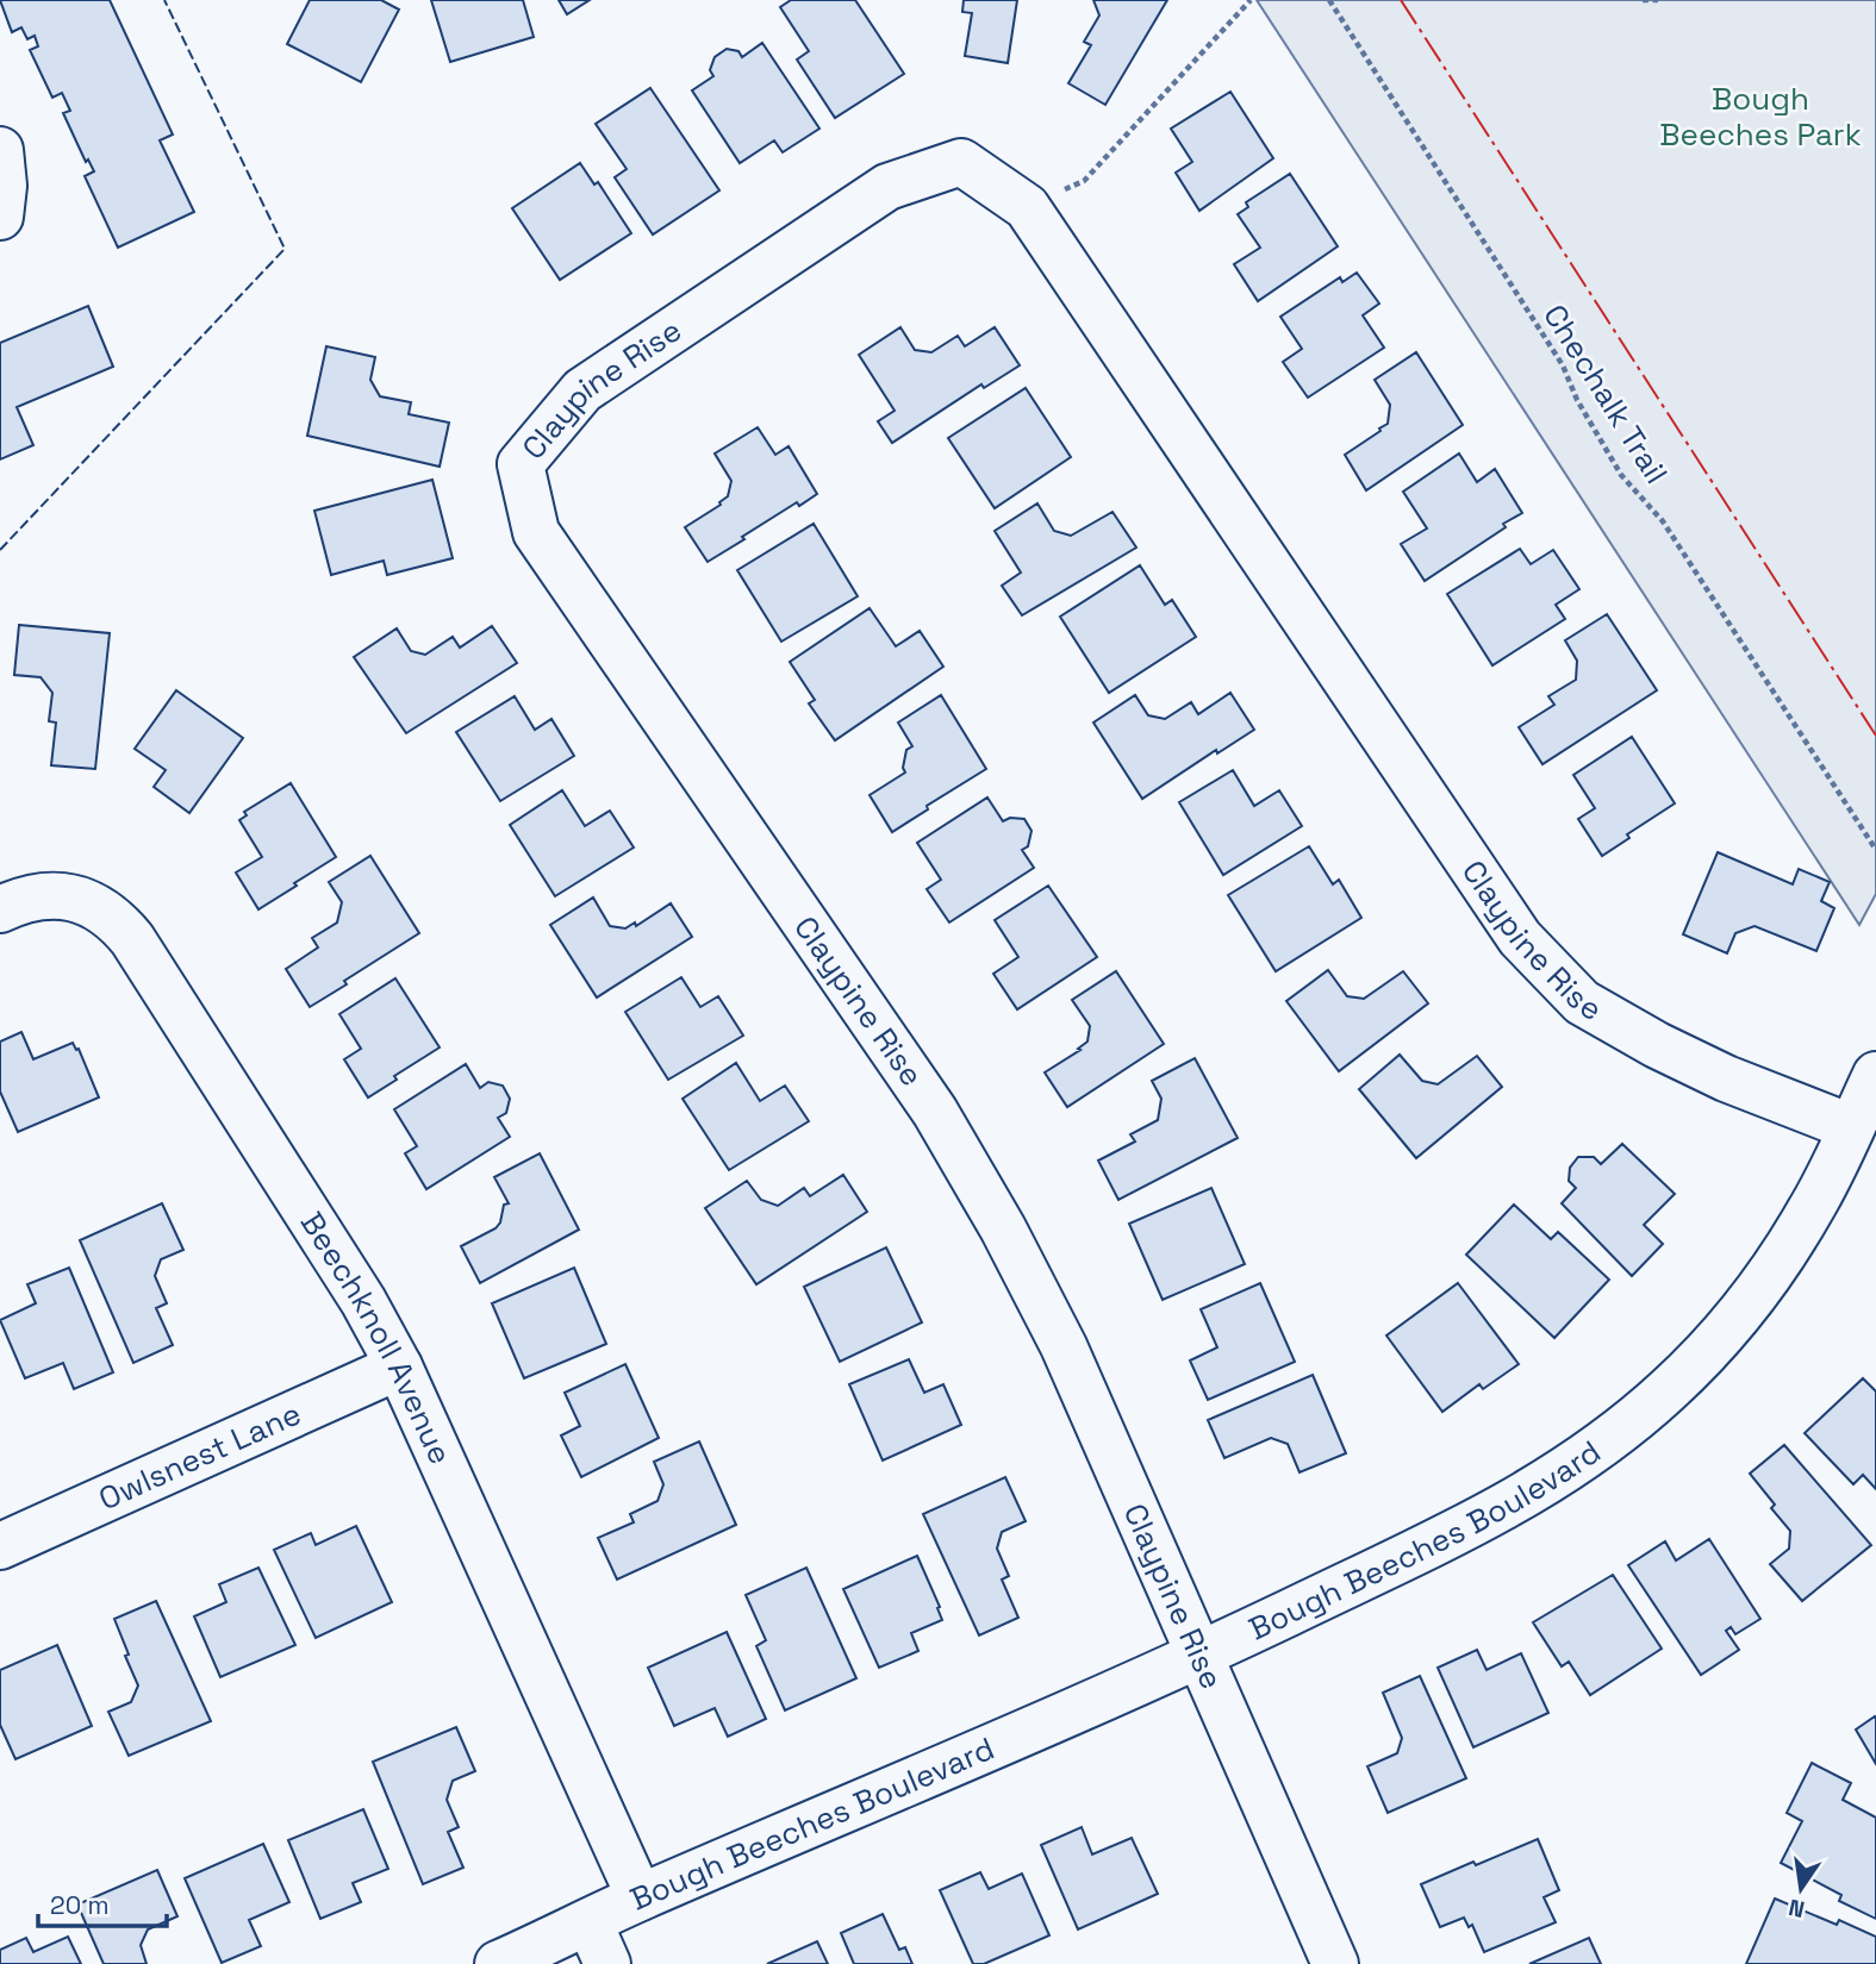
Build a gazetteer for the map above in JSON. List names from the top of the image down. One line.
{"streets":{"street":["Claypine Rise","Beechknoll Avenue","Owlsnest Lane","Bough Beeches Boulevard"],"path":["Chechalk Trail"]},"crossings":[["Claypine Rise","Bough Beeches Boulevard"],["Beechknoll Avenue","Owlsnest Lane"],["Beechknoll Avenue","Bough Beeches Boulevard"]],"parks":["Bough Beeches Park"],"scale_bar":"20 m","north":"bottom"}
